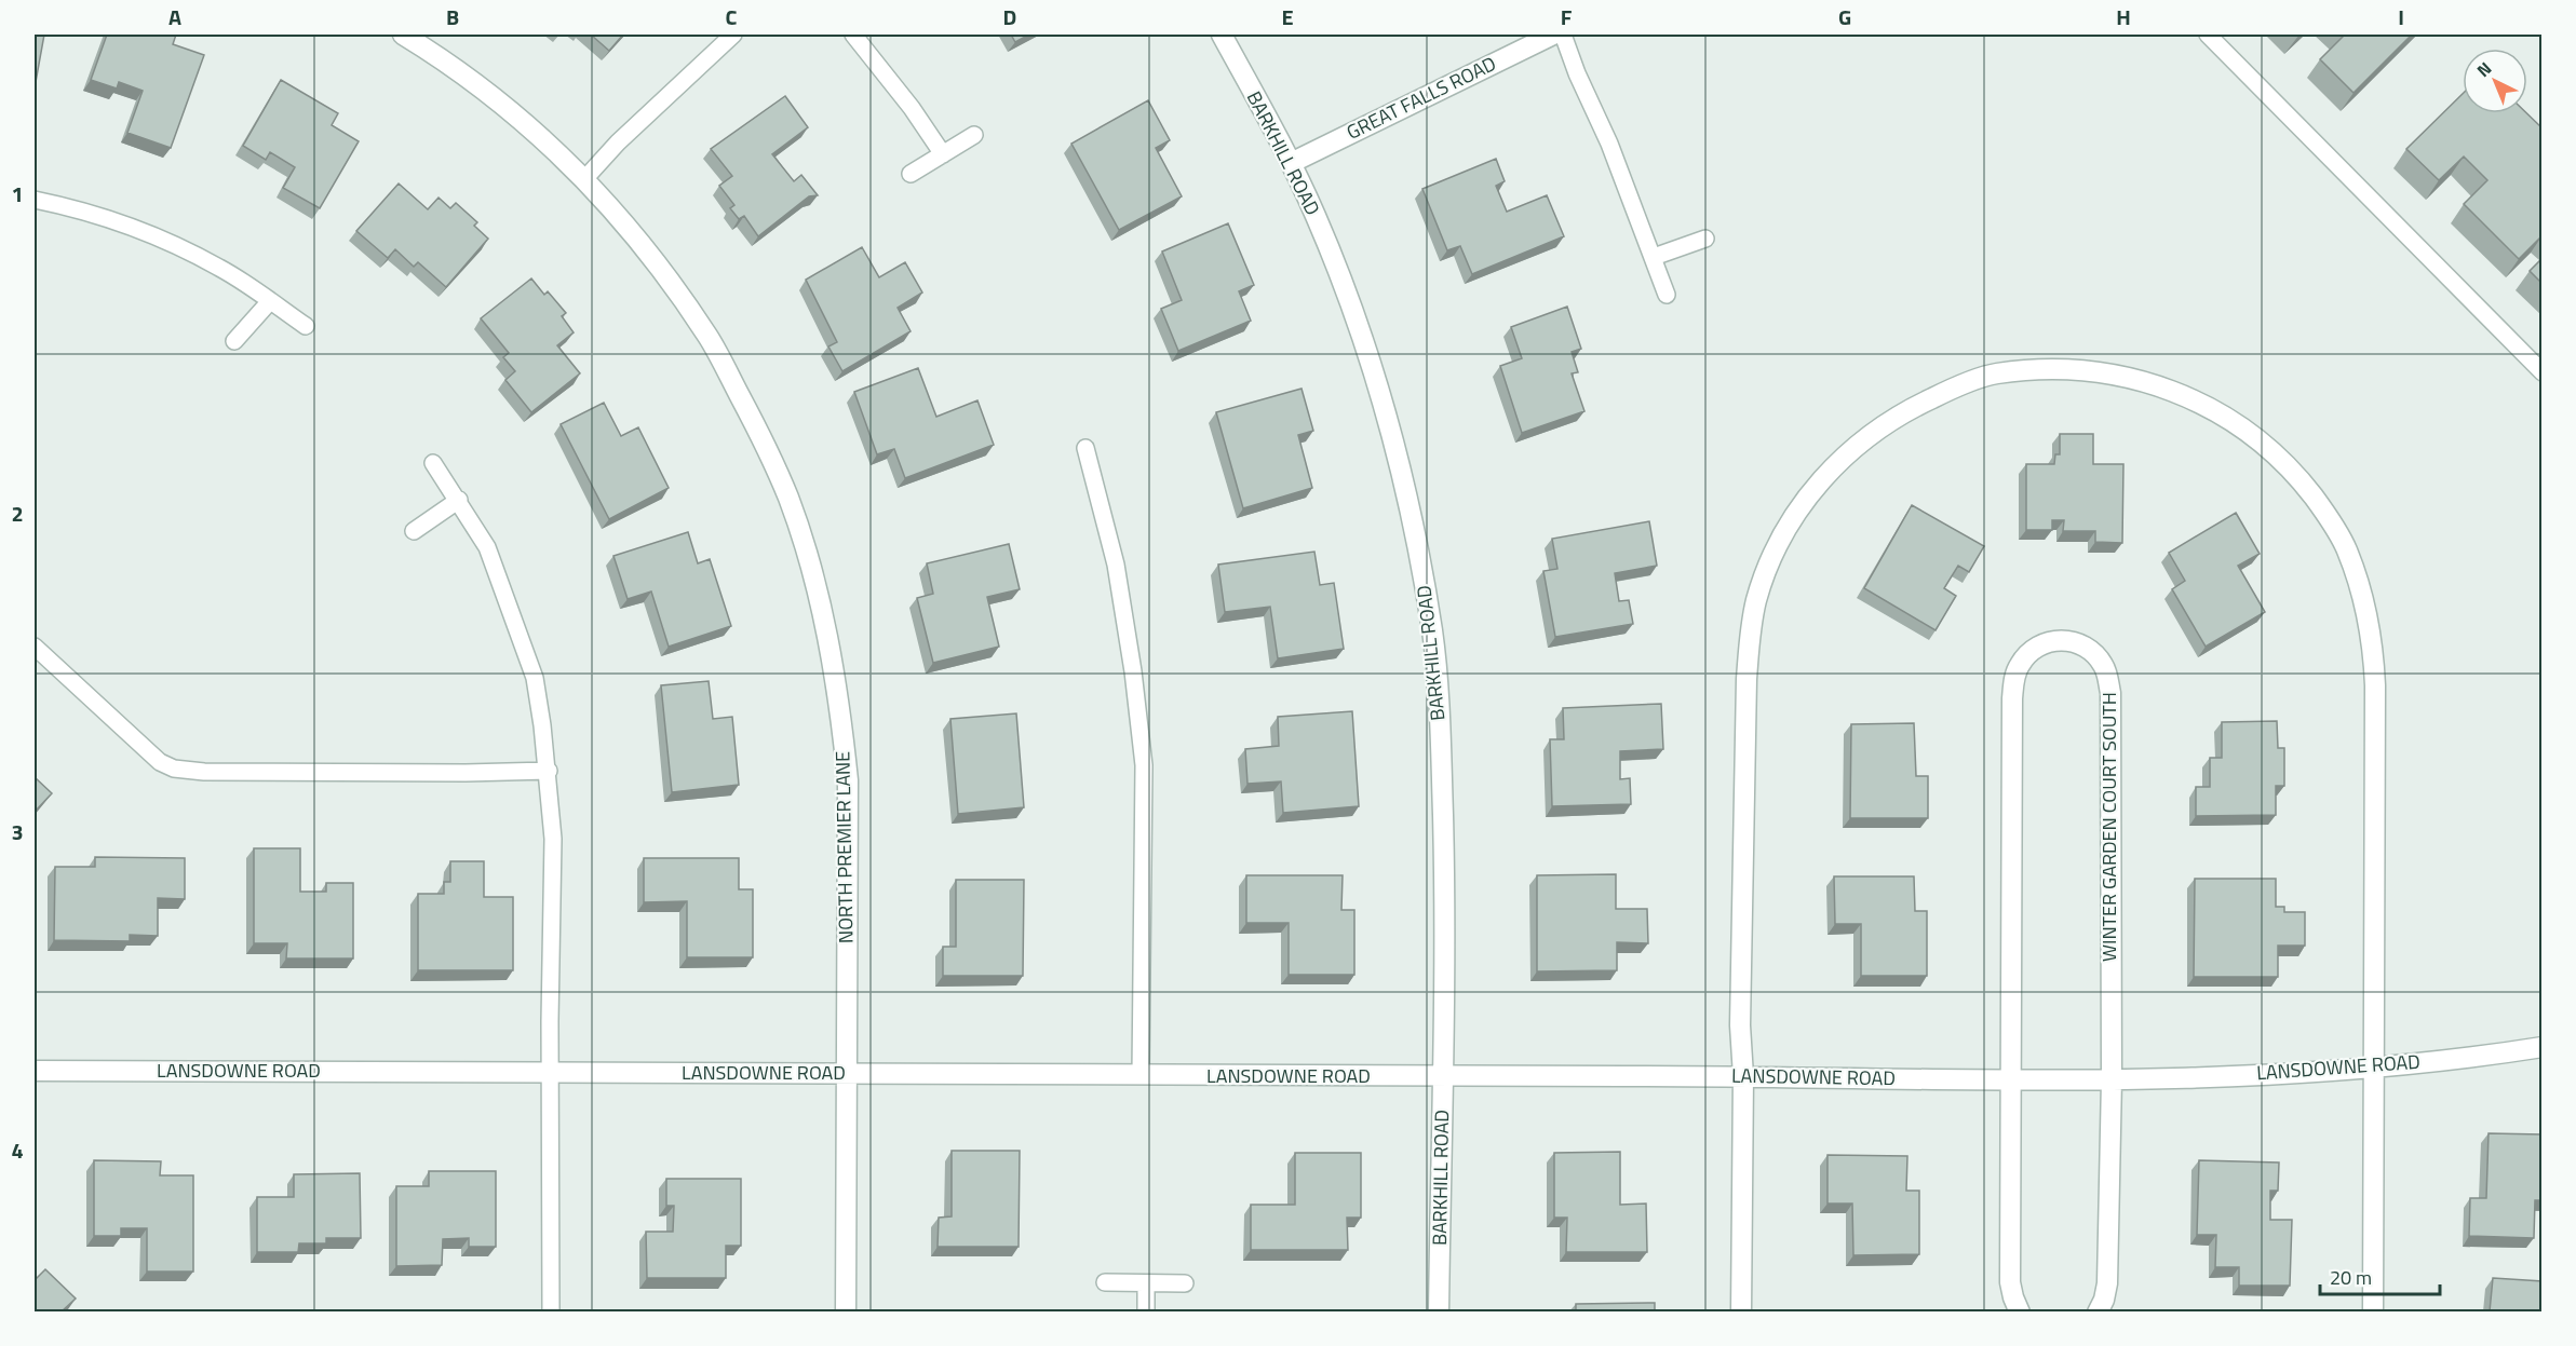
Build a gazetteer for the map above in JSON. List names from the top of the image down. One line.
{"streets":{"street":["GREAT FALLS ROAD","BARKHILL ROAD","WINTER GARDEN COURT SOUTH","NORTH PREMIER LANE","LANSDOWNE ROAD"]},"crossings":[["GREAT FALLS ROAD","BARKHILL ROAD"],["BARKHILL ROAD","LANSDOWNE ROAD"],["WINTER GARDEN COURT SOUTH","LANSDOWNE ROAD"],["NORTH PREMIER LANE","LANSDOWNE ROAD"]],"scale_bar":"20 m","north":"top left","grid":{"columns":["A","B","C","D","E","F","G","H","I"],"rows":["1","2","3","4"]}}
